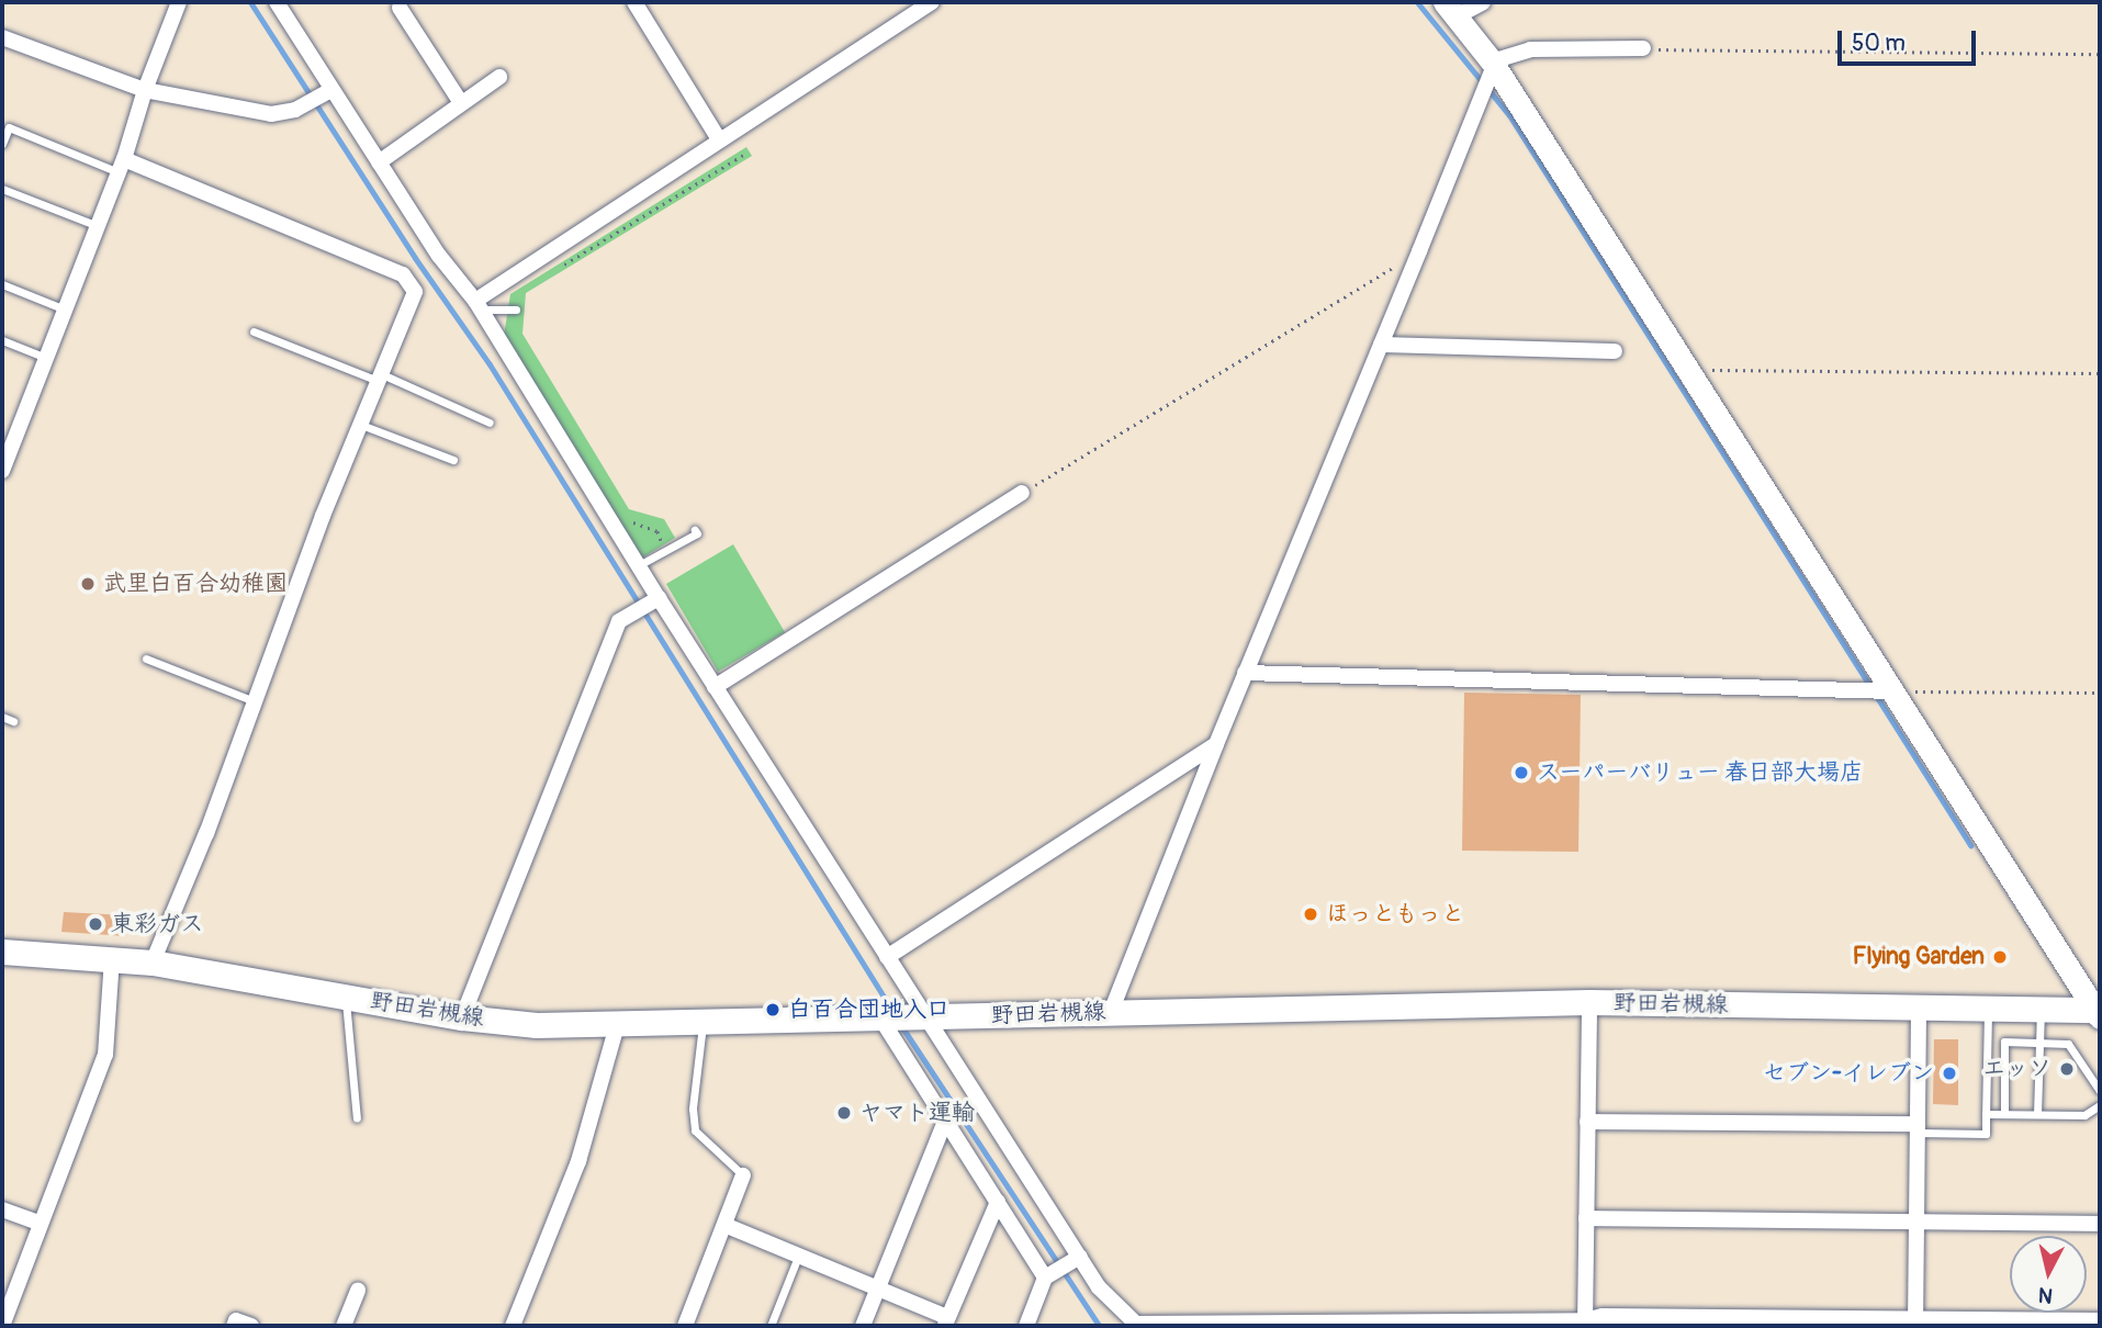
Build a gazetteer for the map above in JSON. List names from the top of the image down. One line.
{"streets":{"main road":["野田岩槻線"]},"places":["武里白百合幼稚園","スーパーバリュー 春日部大場店","ほっともっと","東彩ガス","Flying Garden","白百合団地入口","エッソ","セブン-イレブン","ヤマト運輸"],"scale_bar":"50 m","north":"bottom"}
